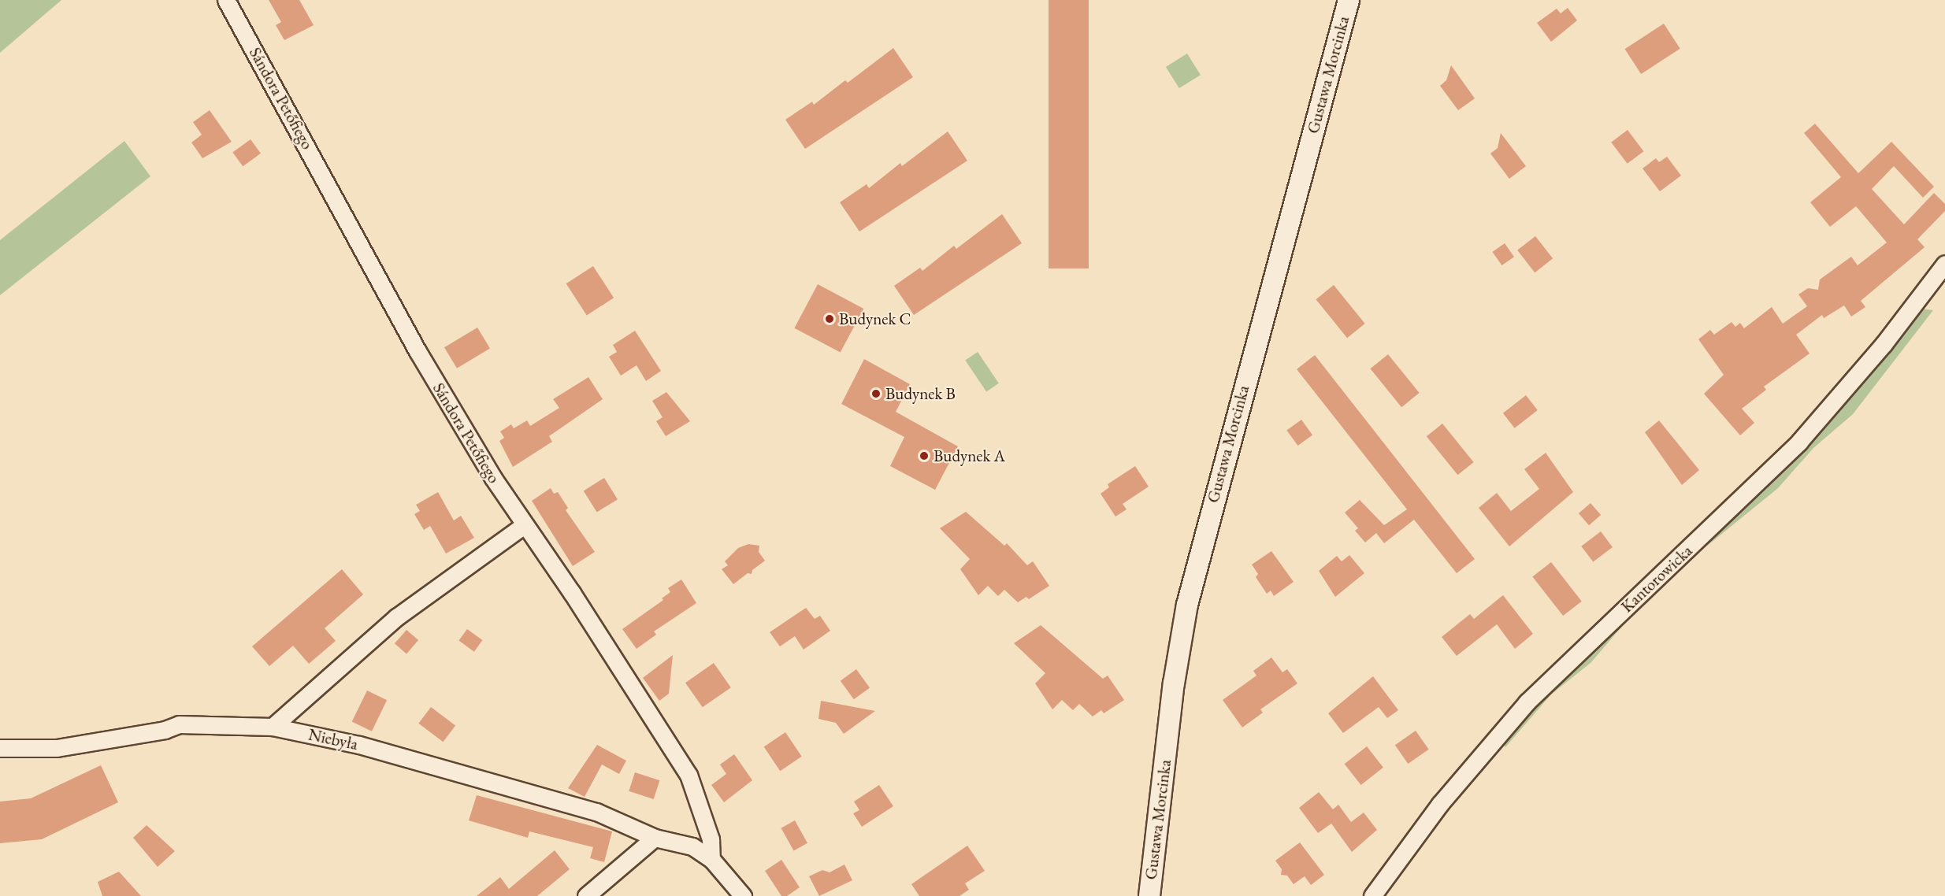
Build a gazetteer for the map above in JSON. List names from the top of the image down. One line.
{"streets":{"street":["Gustawa Morcinka","Sándora Petőfiego","Kantorowicka","Niebyła"]},"places":["Budynek C","Budynek B","Budynek A"]}
